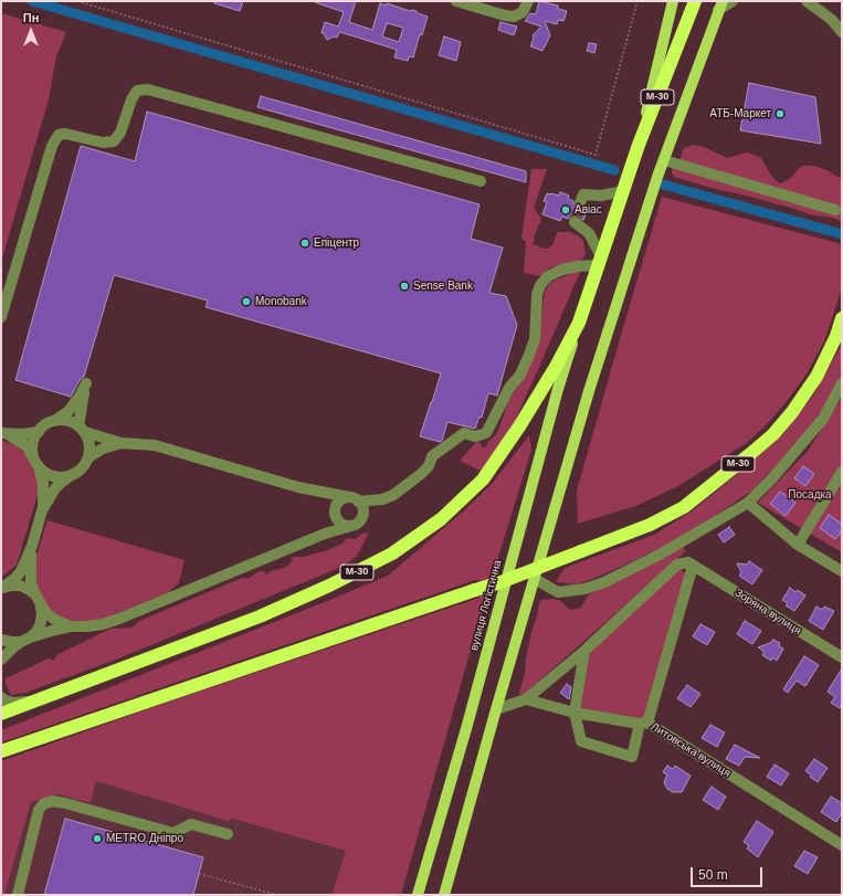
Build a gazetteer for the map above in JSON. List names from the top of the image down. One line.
{"streets":{"highway":["М-30"],"main road":["вулиця Логістична"],"street":["Зоряна вулиця","Литовська вулиця"]},"crossings":[["М-30","вулиця Логістична"]],"parks":["Посадка"],"places":["АТБ-Маркет","Авіас","Епіцентр","Sense Bank","Monobank","METRO Дніпро"],"scale_bar":"50 m","north":"top"}
